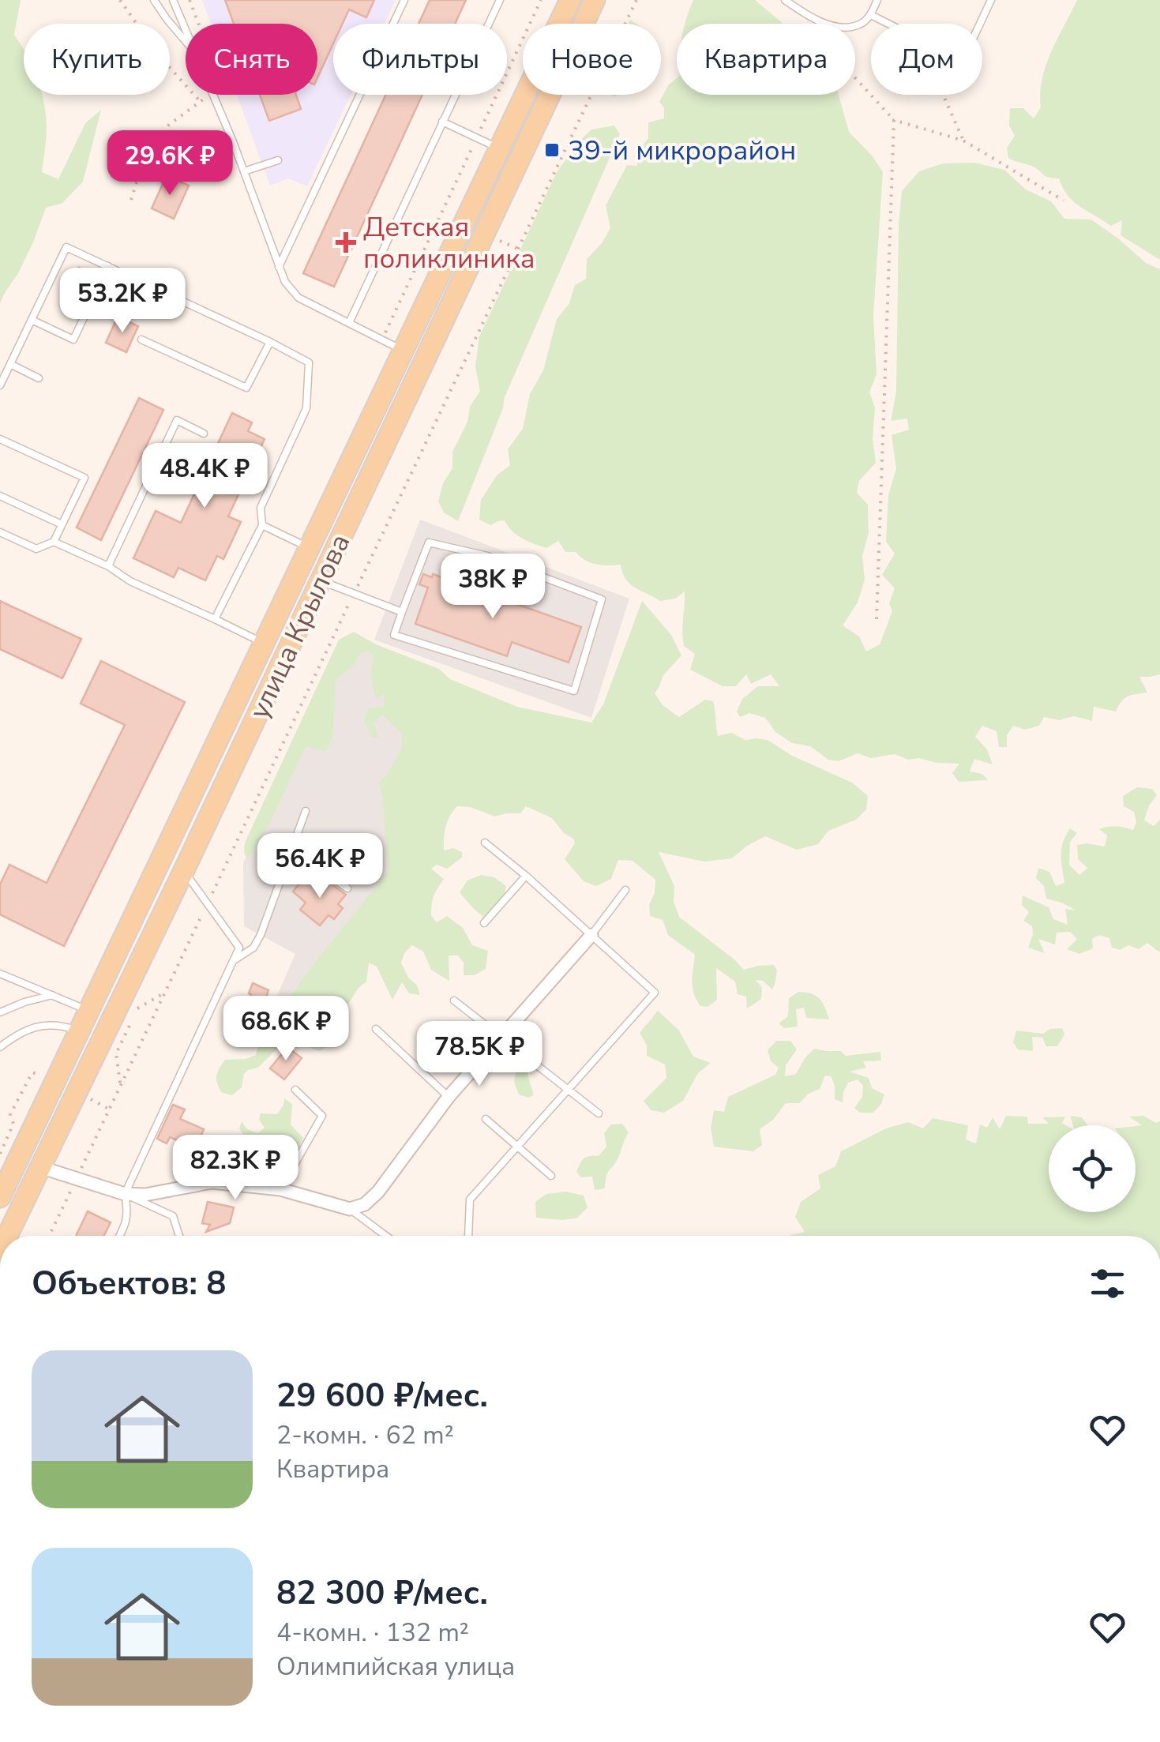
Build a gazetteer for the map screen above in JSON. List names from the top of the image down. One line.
{"streets":{"main road":["улица Крылова"]},"places":{"transit":["39-й микрорайон"],"health":["Детская поликлиника"]},"page":{"chip":["Купить","Снять","Фильтры","Новое","Квартира","Дом"],"price":["29.6K ₽","53.2K ₽","48.4K ₽","38K ₽","56.4K ₽","68.6K ₽","78.5K ₽","82.3K ₽"],"heading":"Объектов: 8","list":[{"name":"29 600 ₽/мес.","note":"2-комн. · 62 m² · Квартира"},{"name":"82 300 ₽/мес.","note":"4-комн. · 132 m² · Олимпийская улица"}]}}
